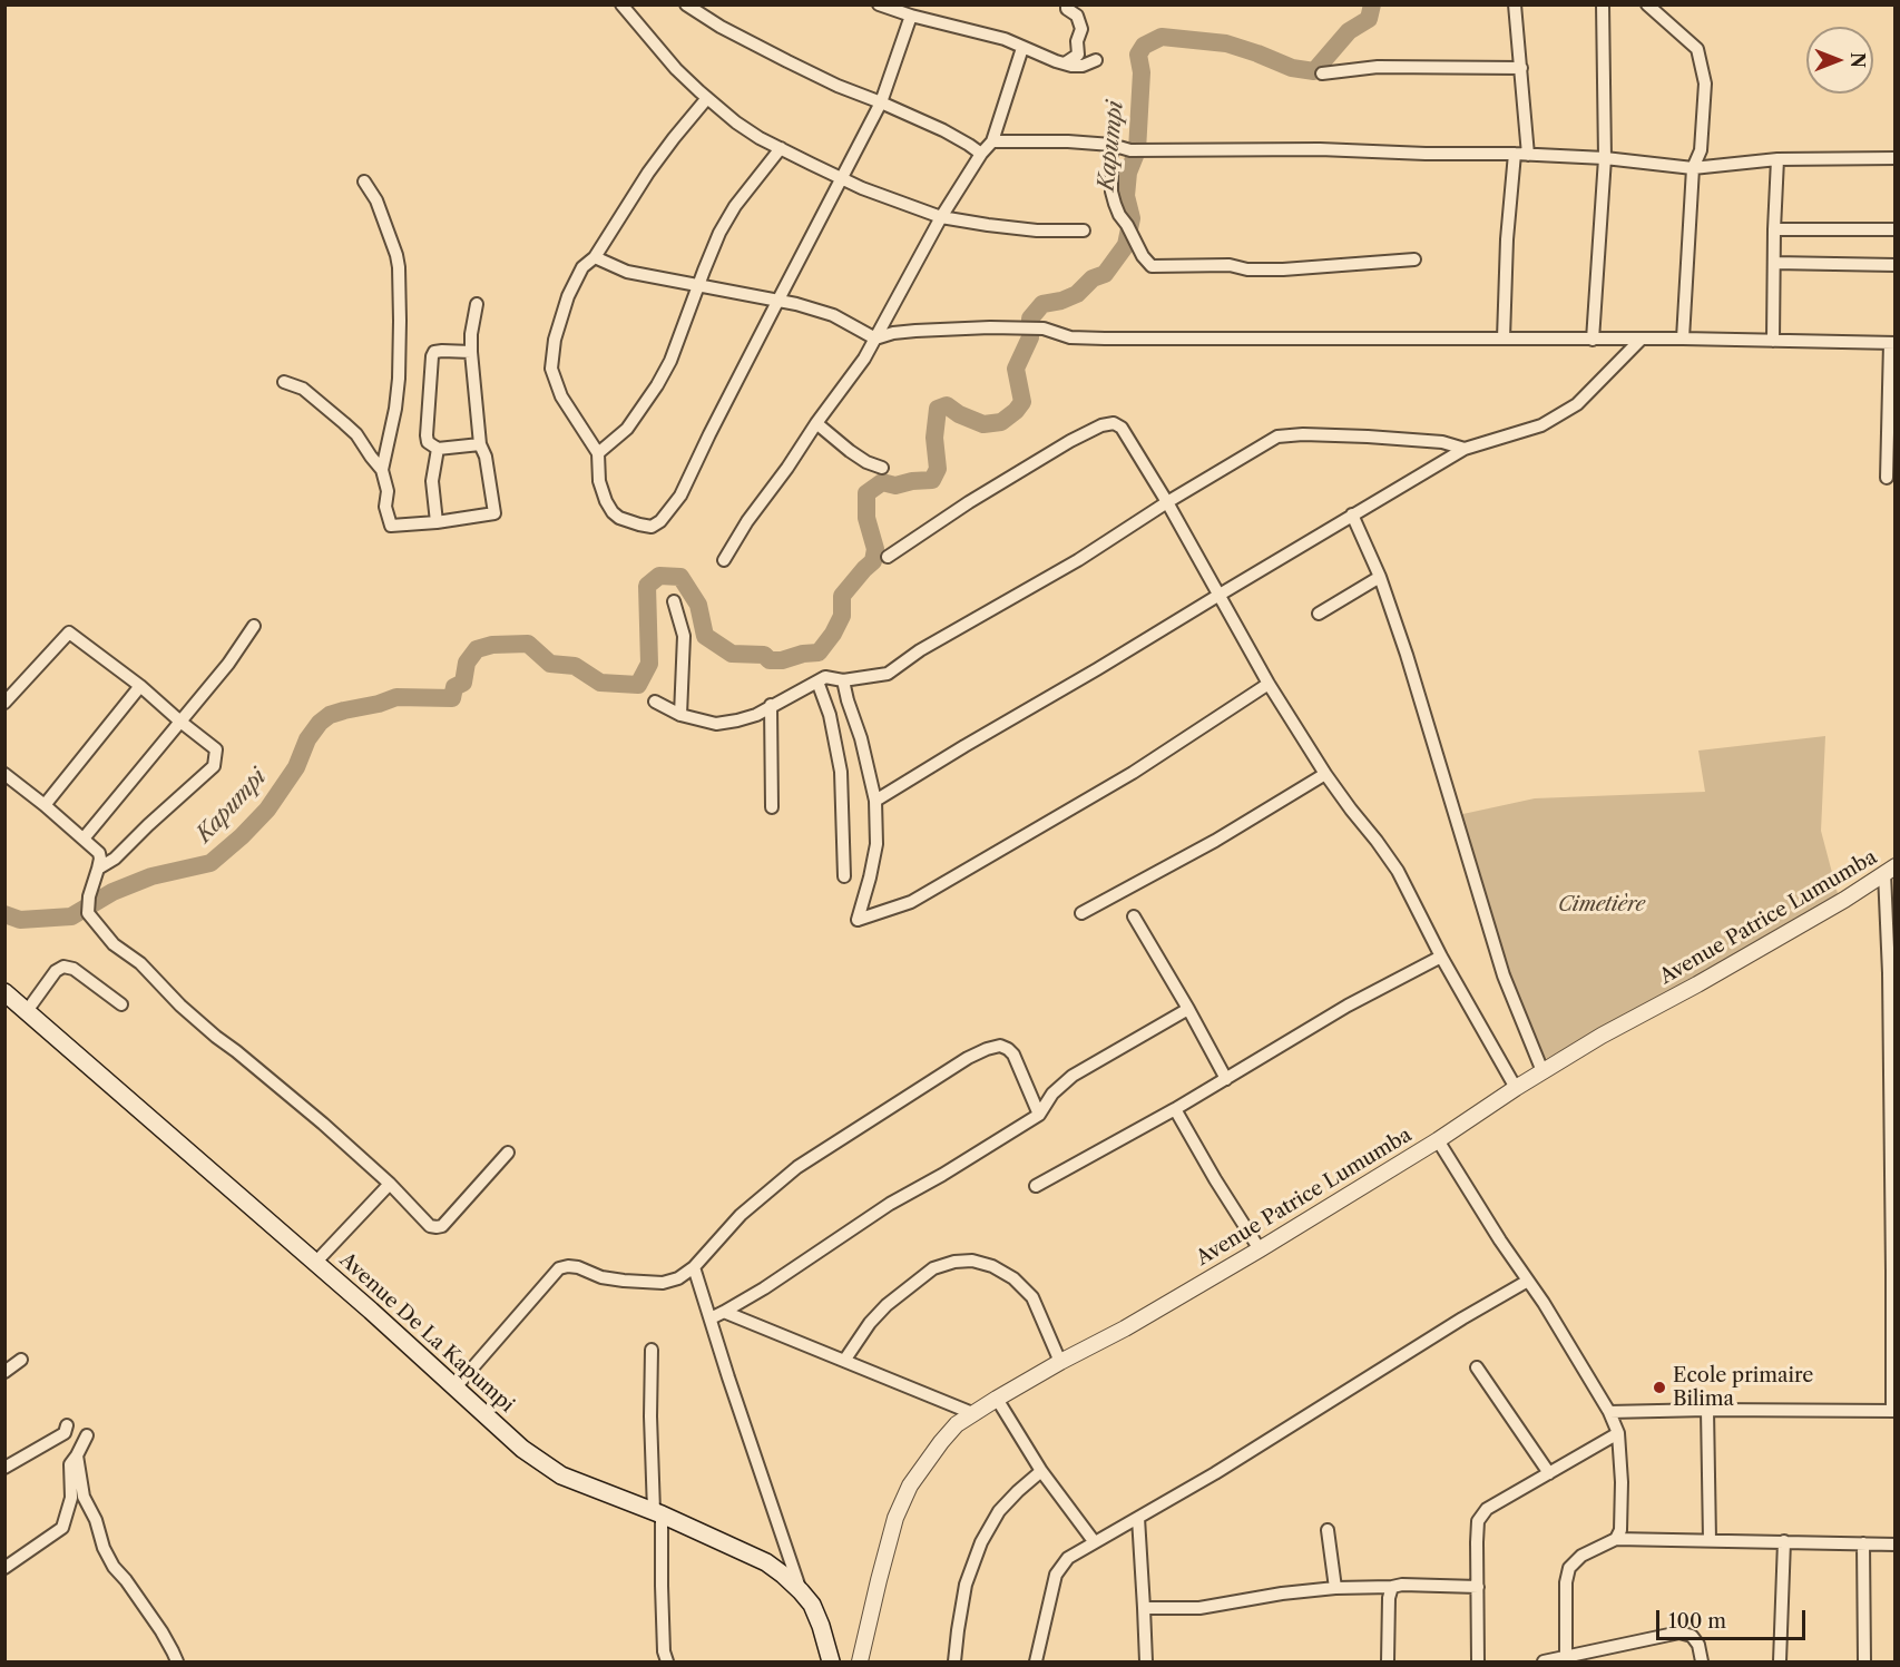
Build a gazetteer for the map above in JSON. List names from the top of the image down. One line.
{"streets":{"main road":["Avenue De La Kapumpi"],"street":["Avenue Patrice Lumumba"]},"water":["Kapumpi"],"parks":["Cimetière"],"places":["Ecole primaire Bilima"],"scale_bar":"100 m","north":"right"}
